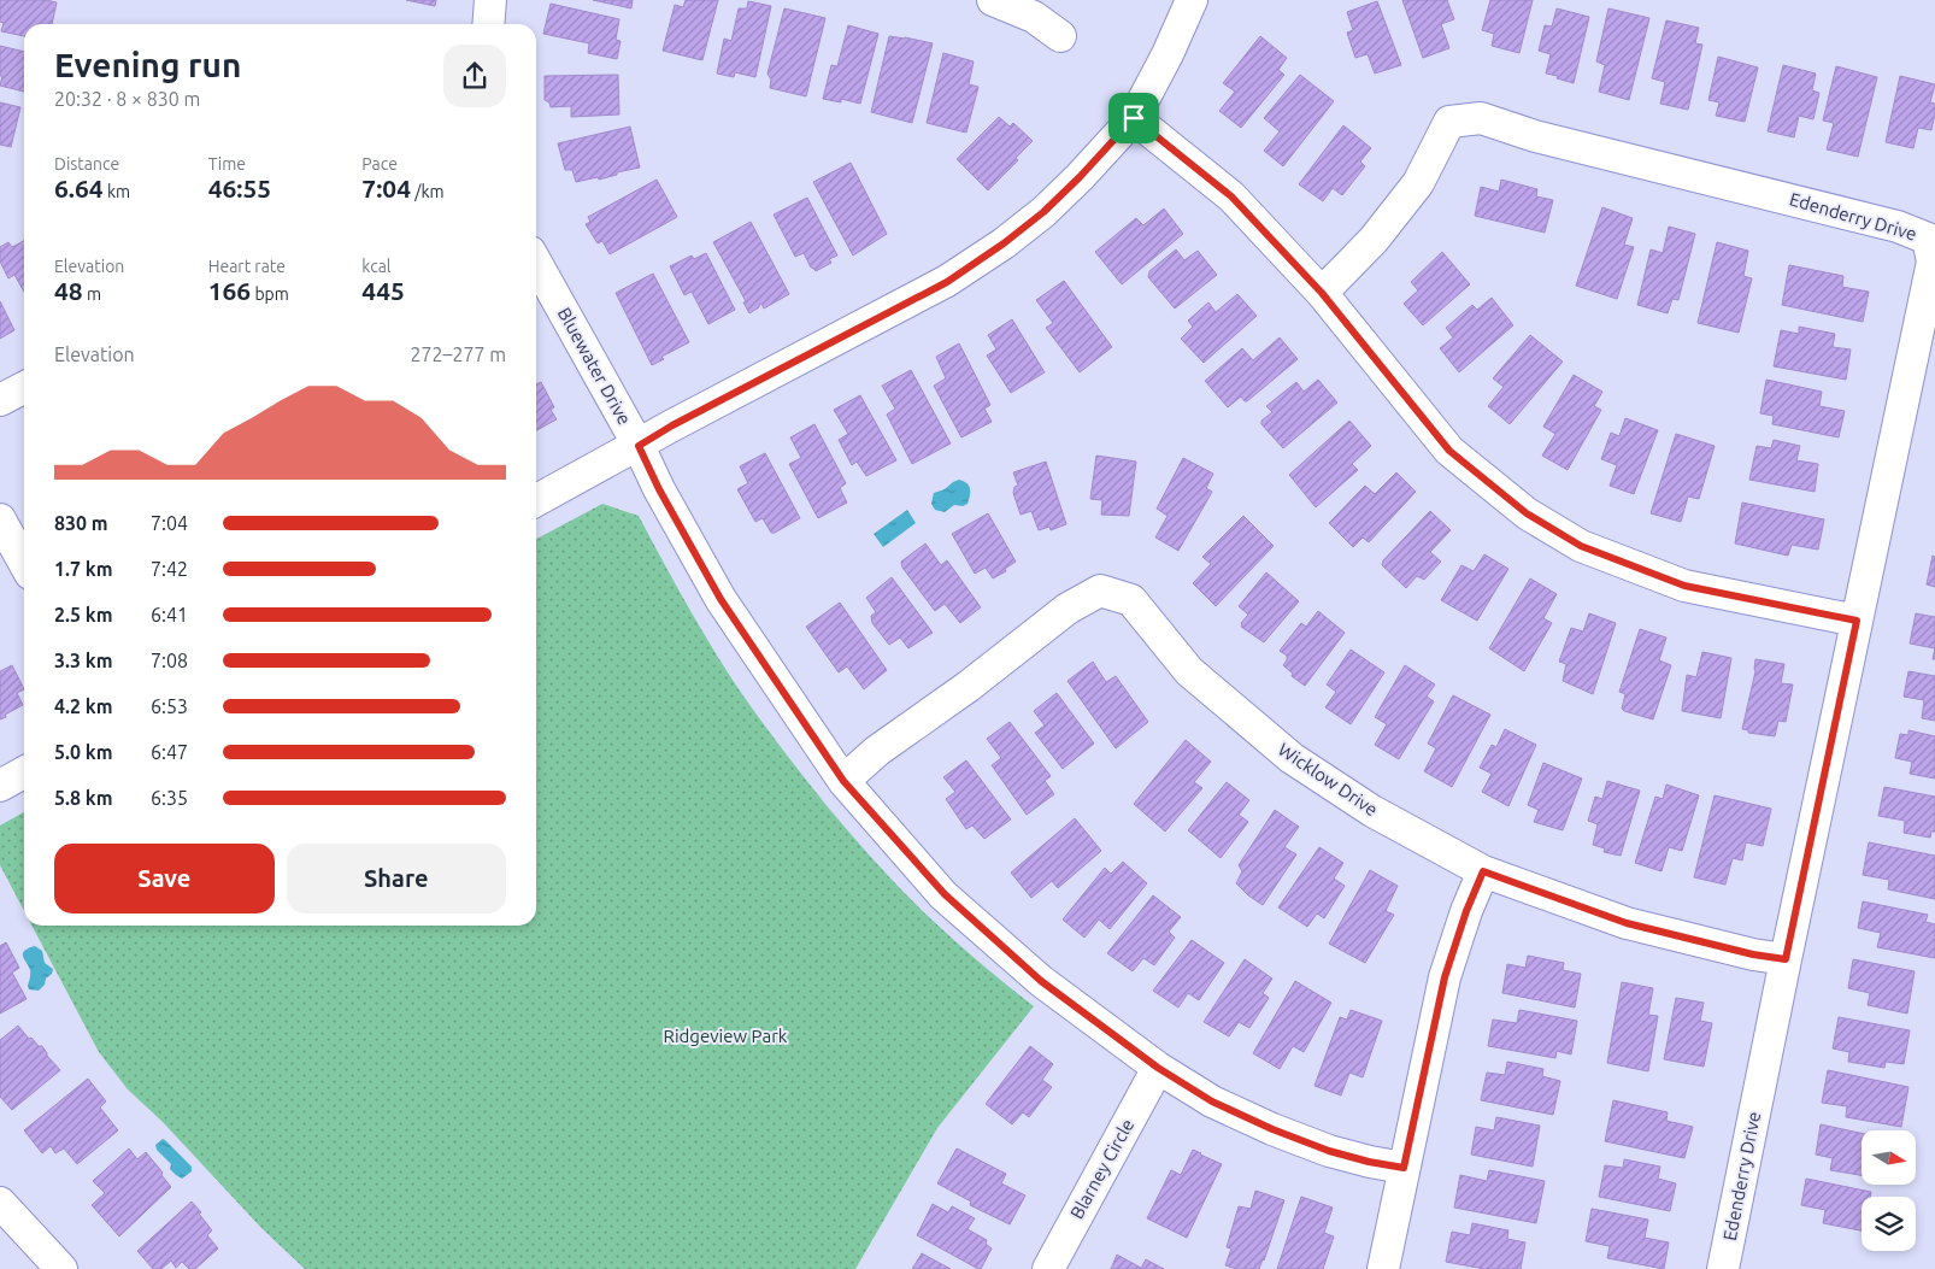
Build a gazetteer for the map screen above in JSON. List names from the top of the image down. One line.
{"streets":{"street":["Edenderry Drive","Bluewater Drive","Wicklow Drive","Blarney Circle"]},"crossings":[["Edenderry Drive","Wicklow Drive"],["Bluewater Drive","Wicklow Drive"],["Bluewater Drive","Blarney Circle"]],"parks":["Ridgeview Park"],"north":"right","page":{"heading":["Evening run","20:32 · 8 × 830 m"],"stats":[["Distance","6.64 km"],["Time","46:55"],["Pace","7:04 /km"],["Elevation","48 m"],["Heart rate","166 bpm"],["kcal","445"]],"chart":["Elevation","272–277 m"],"list":[{"name":"830 m","note":"7:04"},{"name":"1.7 km","note":"7:42"},{"name":"2.5 km","note":"6:41"},{"name":"3.3 km","note":"7:08"},{"name":"4.2 km","note":"6:53"},{"name":"5.0 km","note":"6:47"},{"name":"5.8 km","note":"6:35"}],"buttons":["Save","Share"]}}
